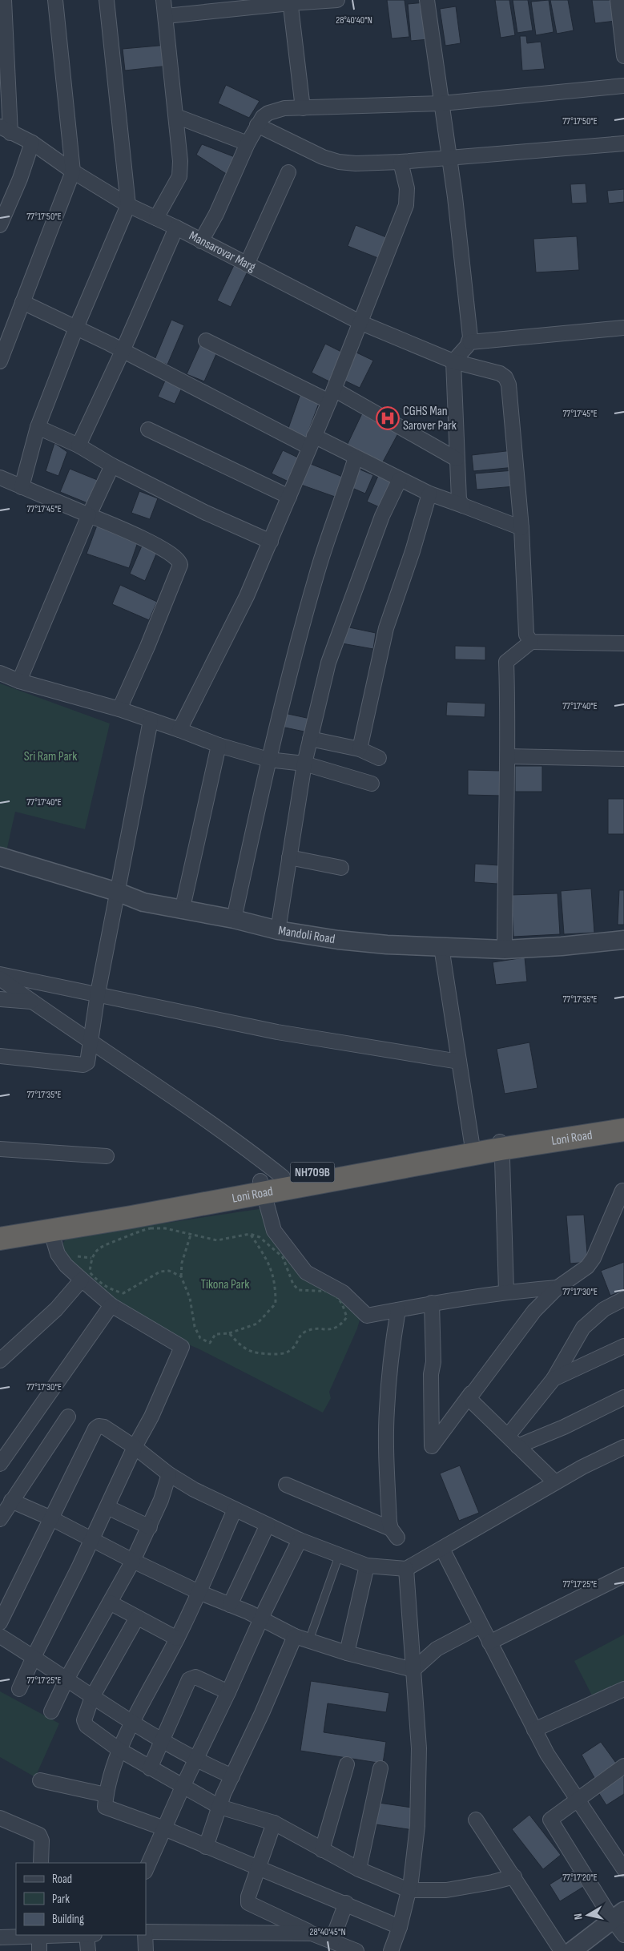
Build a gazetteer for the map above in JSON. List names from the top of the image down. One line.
{"streets":{"highway":["Loni Road","NH709B"],"street":["Mansarovar Marg","Mandoli Road"]},"parks":["Sri Ram Park","Tikona Park"],"places":{"hospital":["CGHS Man Sarover Park"]},"legend":["Road","Park","Building"],"north":"left","coordinates":["28°40'40\"N","77°17'50\"E","77°17'45\"E","77°17'40\"E","77°17'35\"E","77°17'30\"E","77°17'25\"E","77°17'20\"E","28°40'45\"N"]}
